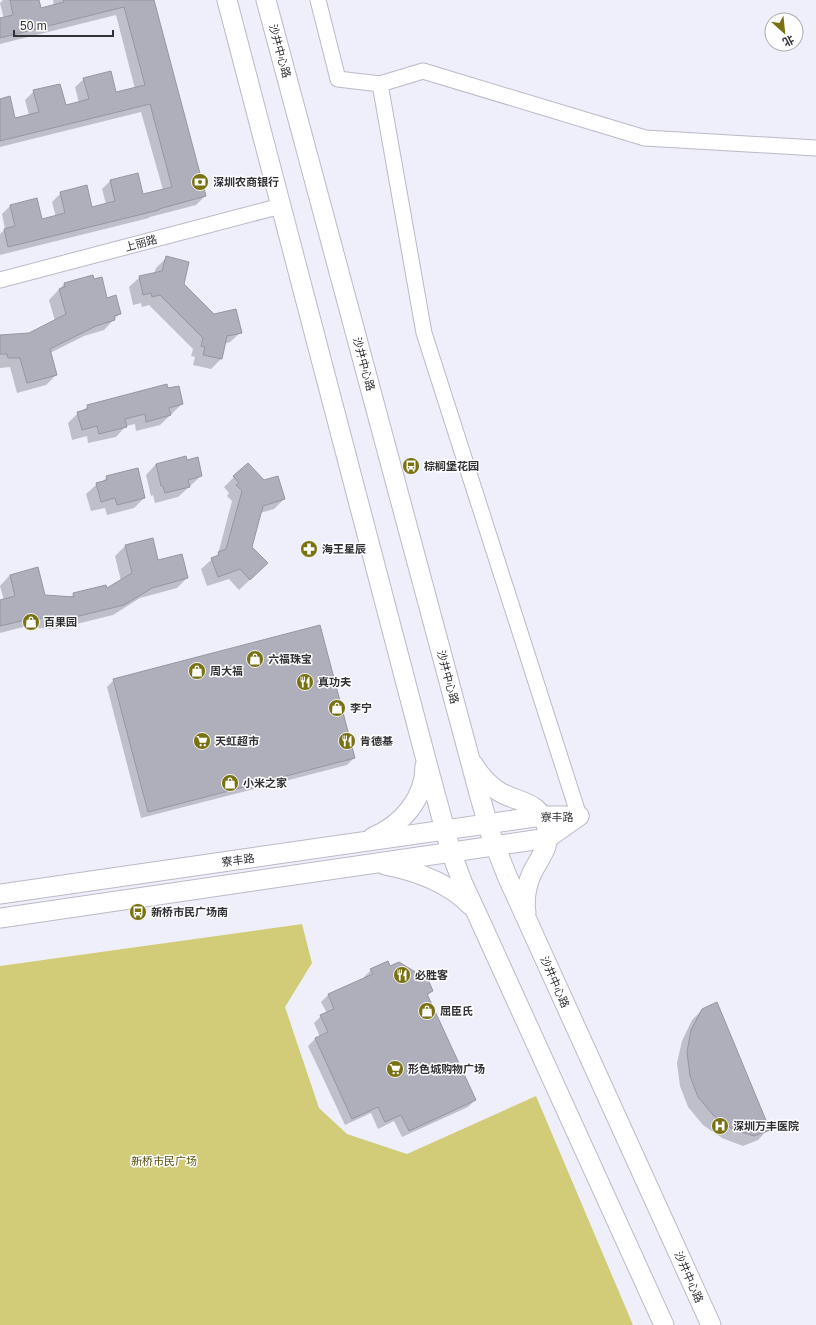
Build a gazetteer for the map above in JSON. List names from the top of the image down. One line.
{"streets":{"street":["沙井中心路","上丽路","寮丰路"]},"crossings":[["沙井中心路","寮丰路"]],"parks":["新桥市民广场"],"places":{"bank":["深圳农商银行"],"bus stop":["棕榈堡花园","新桥市民广场南"],"pharmacy":["海王星辰"],"shop":["百果园","六福珠宝","周大福","李宁","小米之家","屈臣氏"],"restaurant":["真功夫","肯德基","必胜客"],"supermarket":["天虹超市","形色城购物广场"],"hospital":["深圳万丰医院"]},"scale_bar":"50 m","north":"bottom right"}
